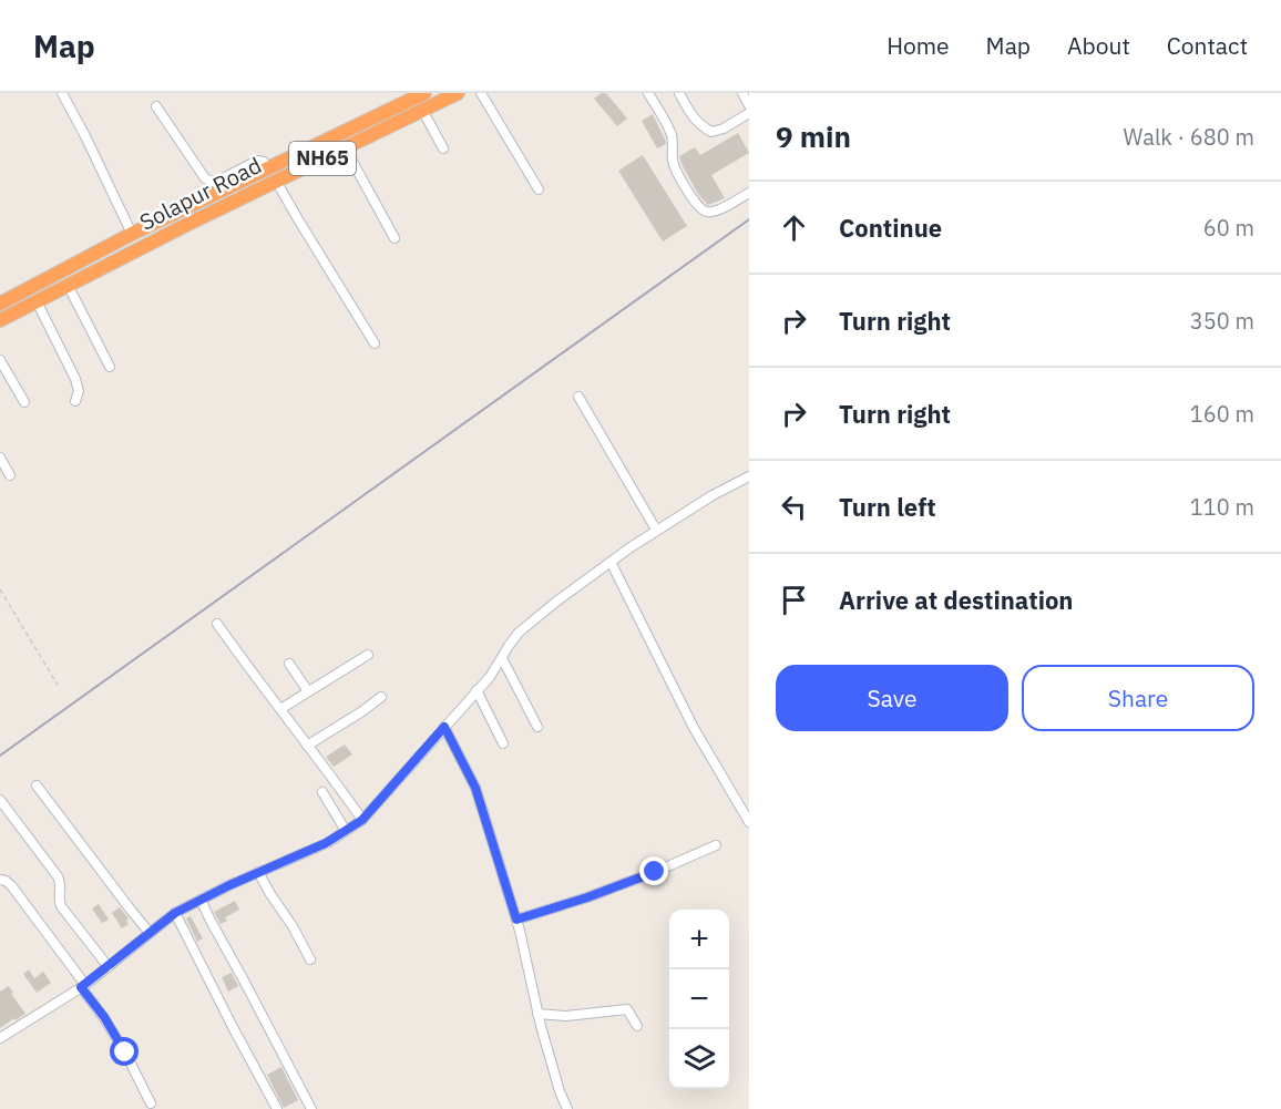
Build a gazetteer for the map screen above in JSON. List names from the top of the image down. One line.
{"streets":{"highway":["NH65","Solapur Road"]},"page":{"header":"Map","nav":["Home","Map","About","Contact"],"heading":["9 min","Walk · 680 m"],"list":[["Continue","60 m"],["Turn right","350 m"],["Turn right","160 m"],["Turn left","110 m"],"Arrive at destination"],"buttons":["Save","Share"],"map_buttons":["+","−"]}}
